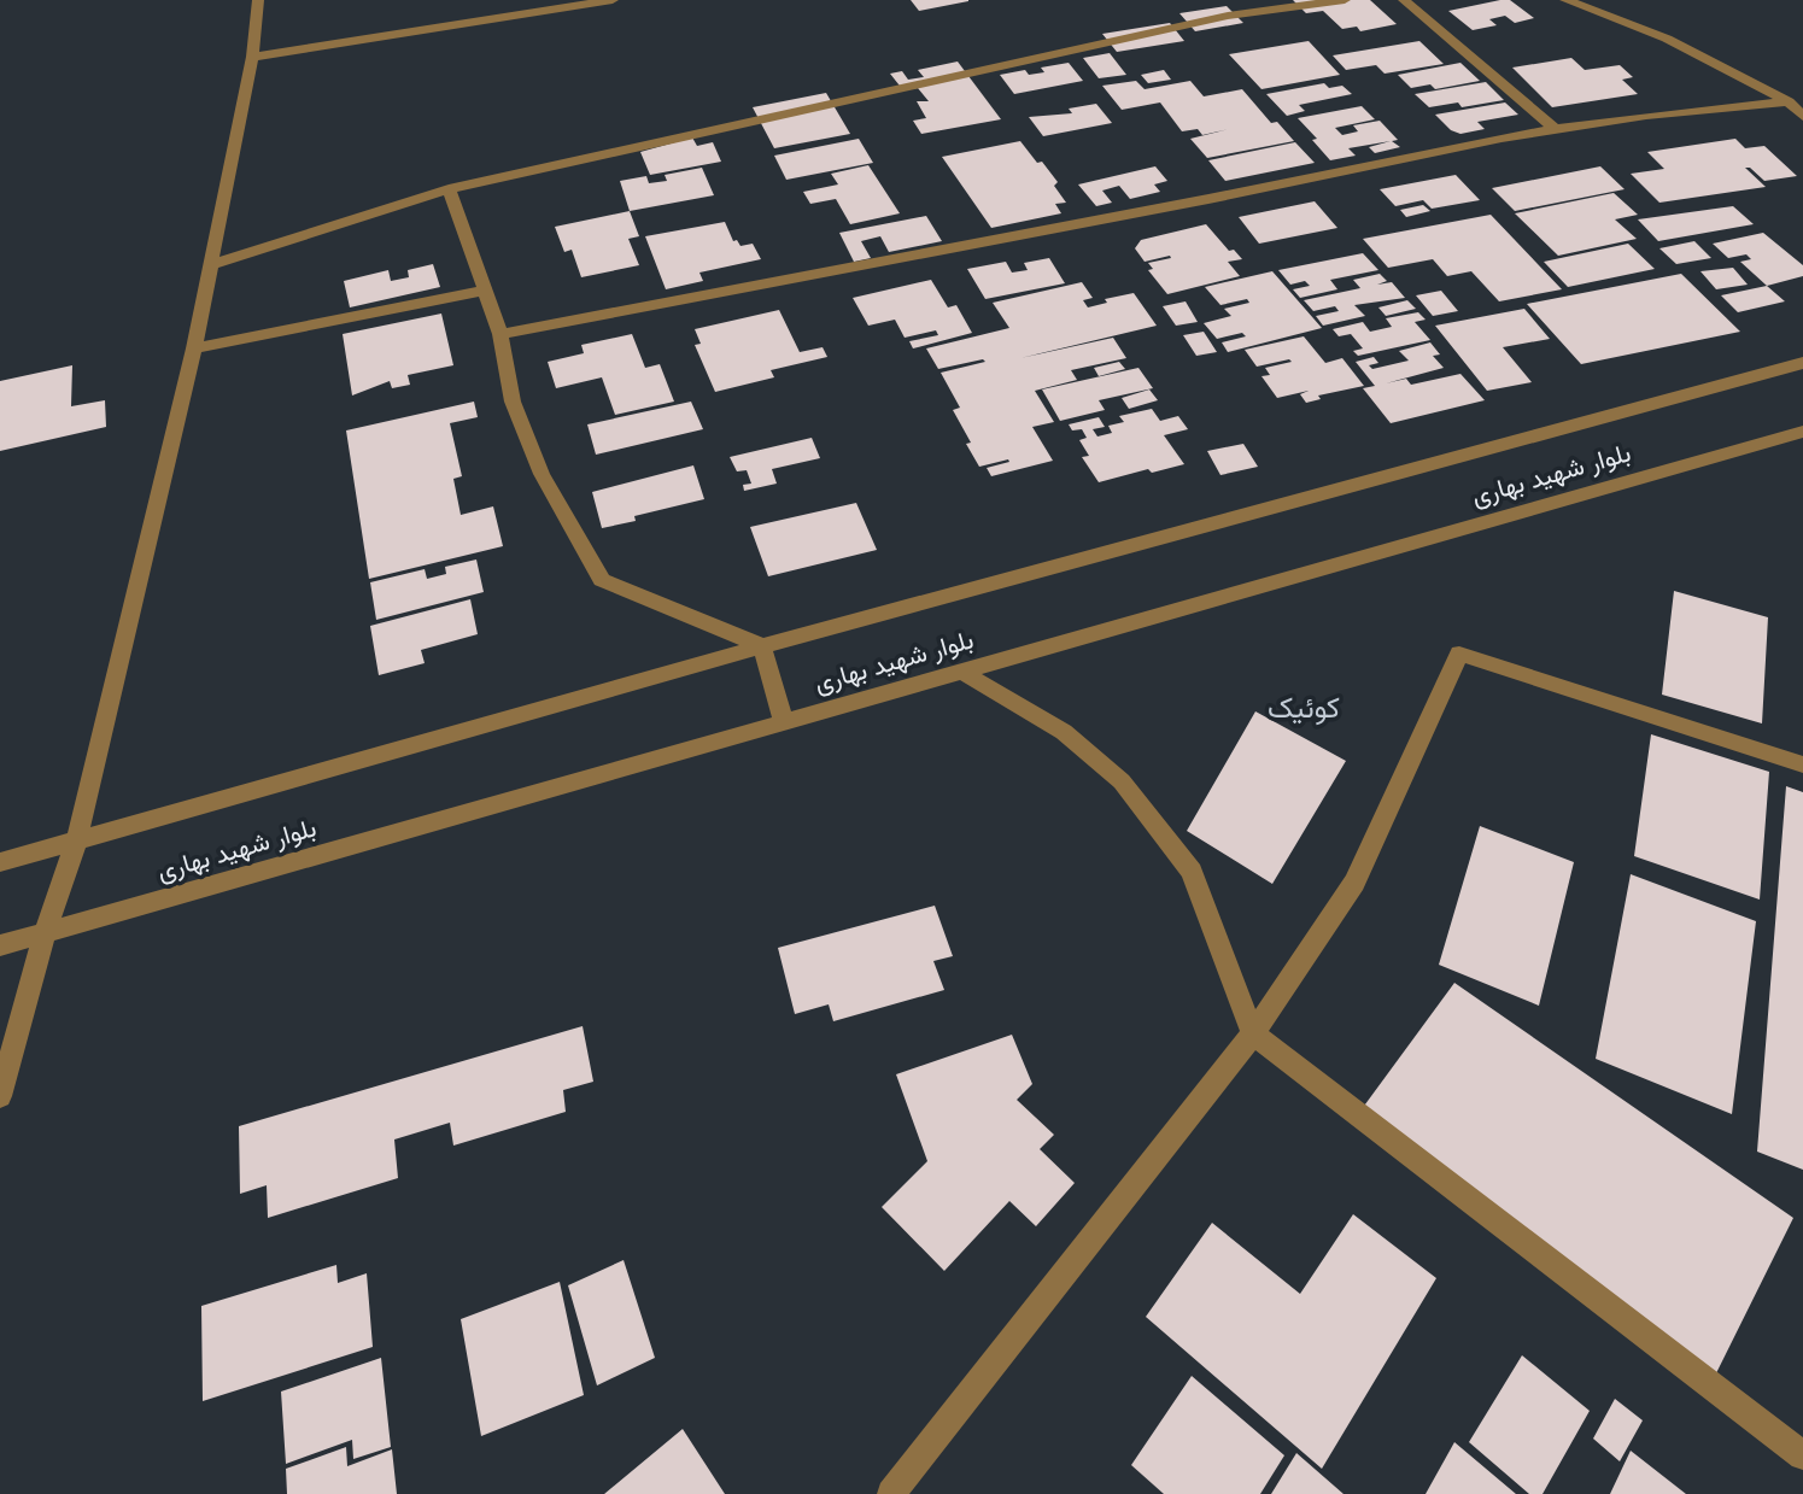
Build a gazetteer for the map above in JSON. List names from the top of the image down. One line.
{"streets":{"street":["بلوار شهید بهاری"]},"districts":["کوئیک"]}
